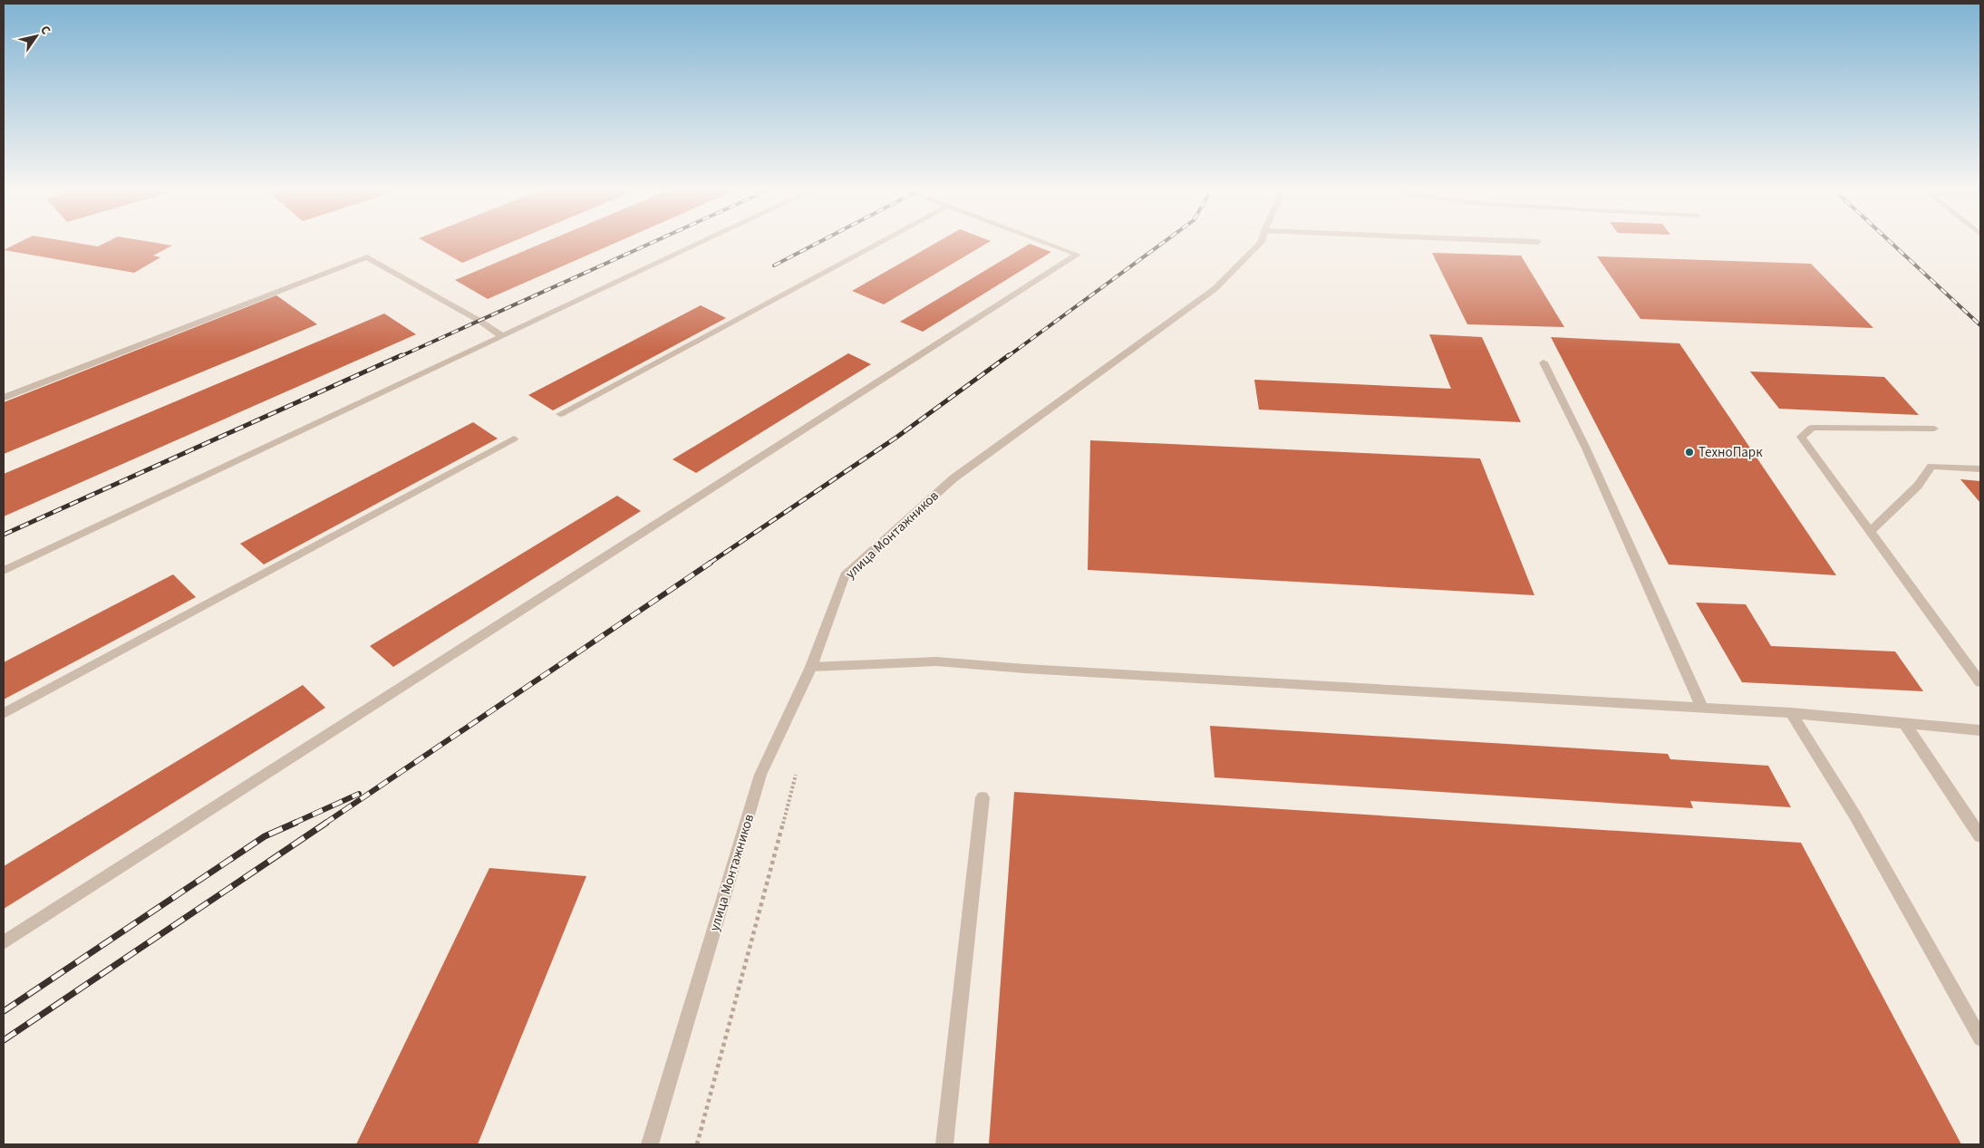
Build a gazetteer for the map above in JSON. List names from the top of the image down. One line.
{"streets":{"street":["улица Монтажников"]},"places":["ТехноПарк"],"north":"top right"}
